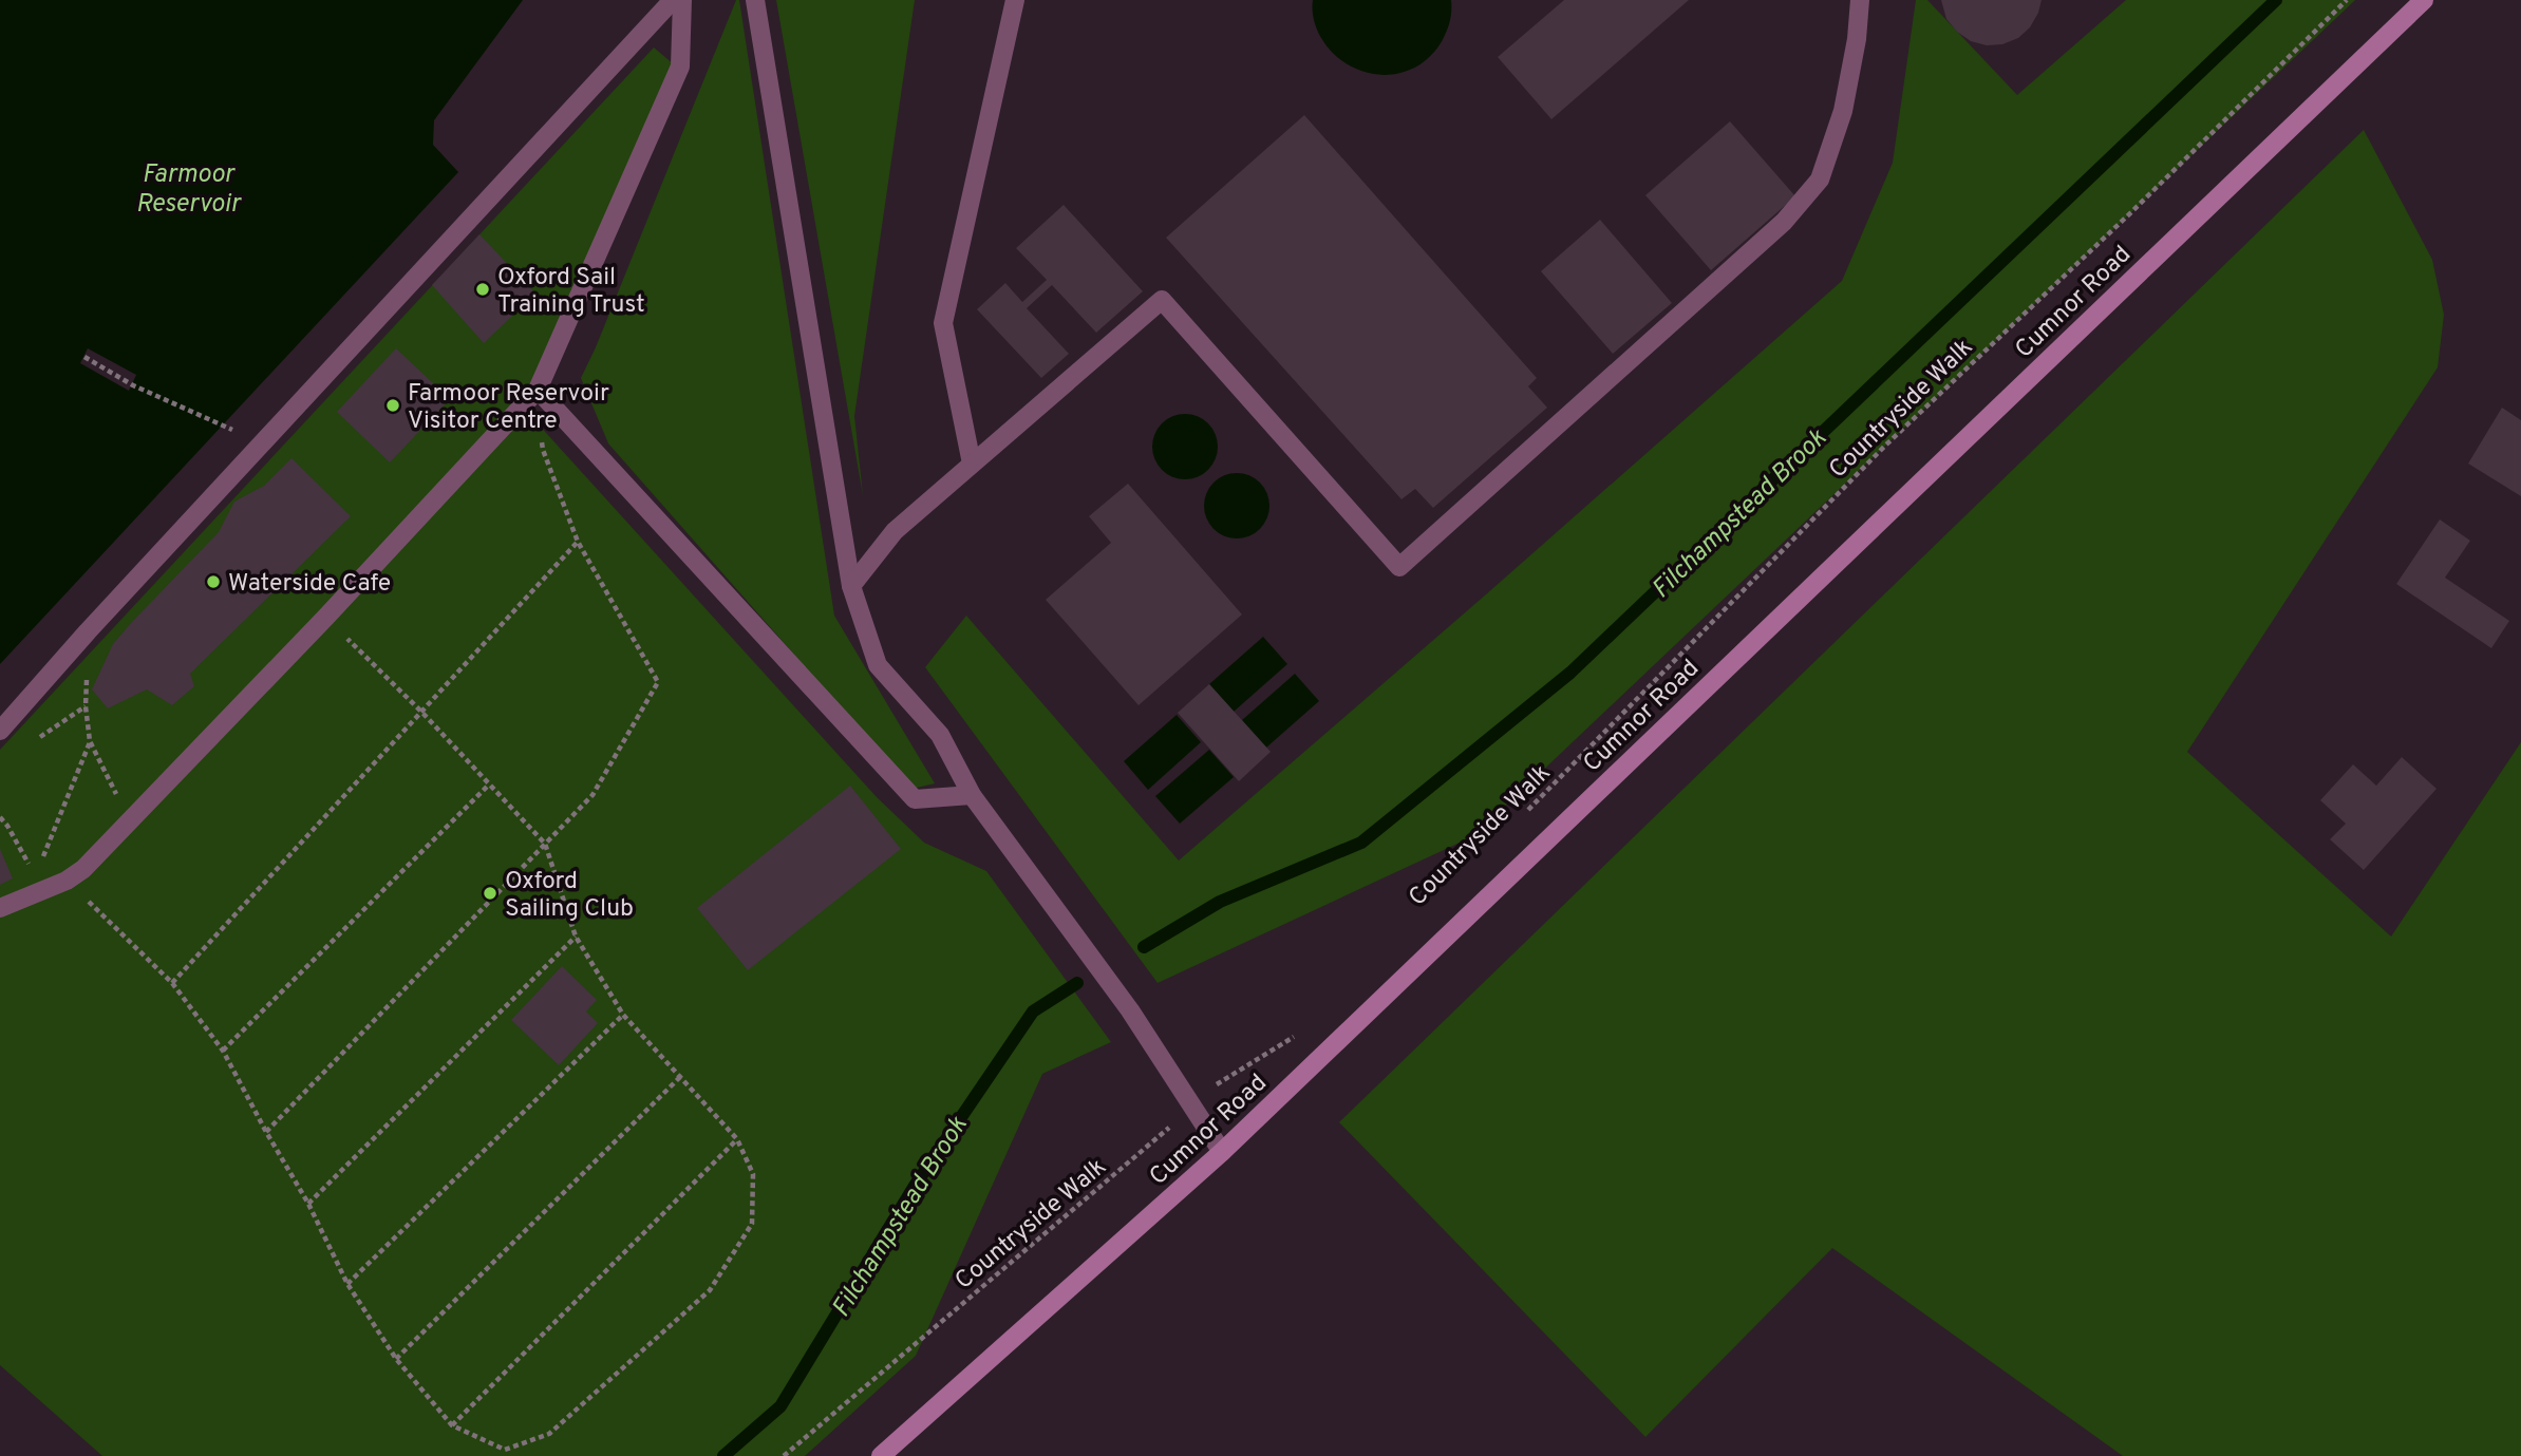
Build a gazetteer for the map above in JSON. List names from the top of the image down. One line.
{"streets":{"main road":["Cumnor Road"],"path":["Countryside Walk"]},"water":["Farmoor Reservoir","Filchampstead Brook"],"places":["Oxford Sail Training Trust","Farmoor Reservoir Visitor Centre","Waterside Cafe","Oxford Sailing Club"]}
